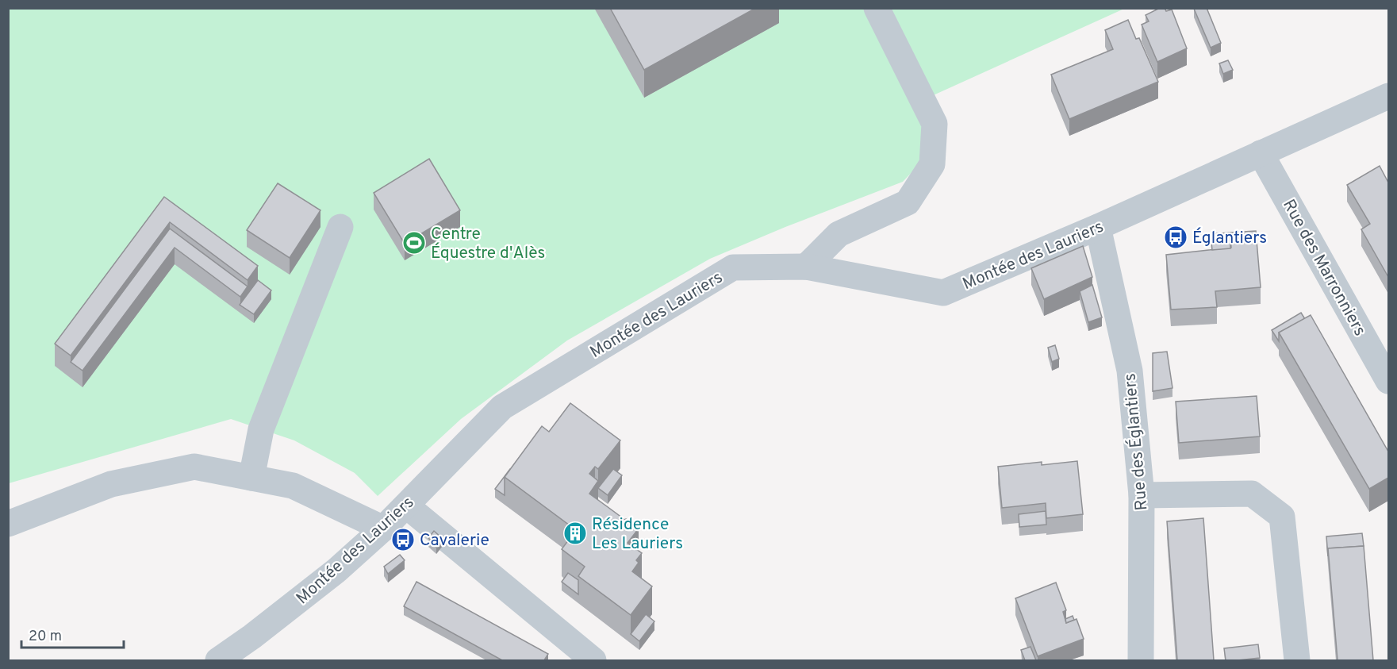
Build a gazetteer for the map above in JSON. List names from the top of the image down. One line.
{"streets":{"street":["Montée des Lauriers","Rue des Marronniers","Rue des Églantiers"]},"crossings":[["Montée des Lauriers","Rue des Marronniers"],["Montée des Lauriers","Rue des Églantiers"]],"places":{"bus stop":["Églantiers","Cavalerie"],"sports":["Centre Équestre d'Alès"],"building":["Résidence Les Lauriers"]},"scale_bar":"20 m"}
